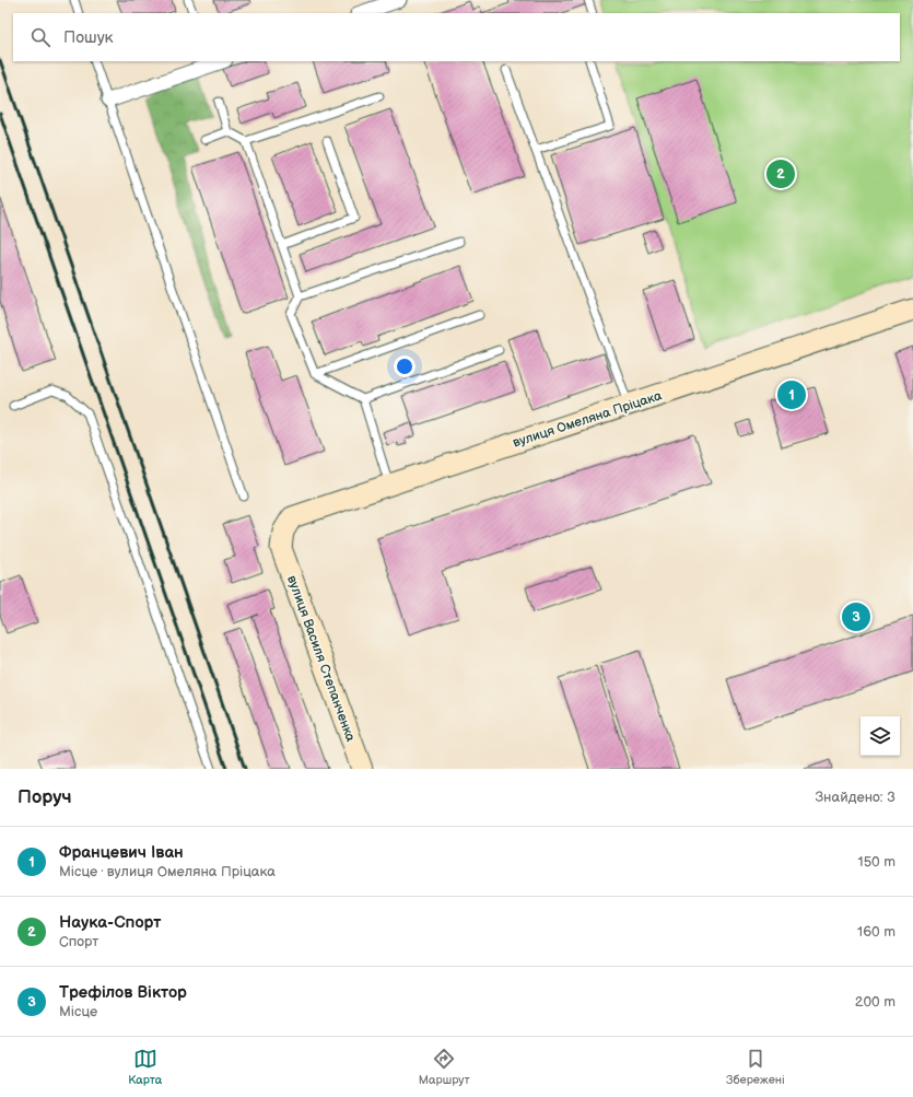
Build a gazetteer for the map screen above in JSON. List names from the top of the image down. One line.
{"streets":{"street":["вулиця Омеляна Пріцака","вулиця Василя Степанченка"]},"crossings":[["вулиця Омеляна Пріцака","вулиця Василя Степанченка"]],"page":{"search":"Пошук","pins":["2","1","3"],"heading":["Поруч","Знайдено: 3"],"list":[{"mark":"1","name":"Францевич Іван","note":"Місце · вулиця Омеляна Пріцака","value":"150 m"},{"mark":"2","name":"Наука-Спорт","note":"Спорт","value":"160 m"},{"mark":"3","name":"Трефілов Віктор","note":"Місце","value":"200 m"}],"nav":["Карта","Маршрут","Збережені"]}}
